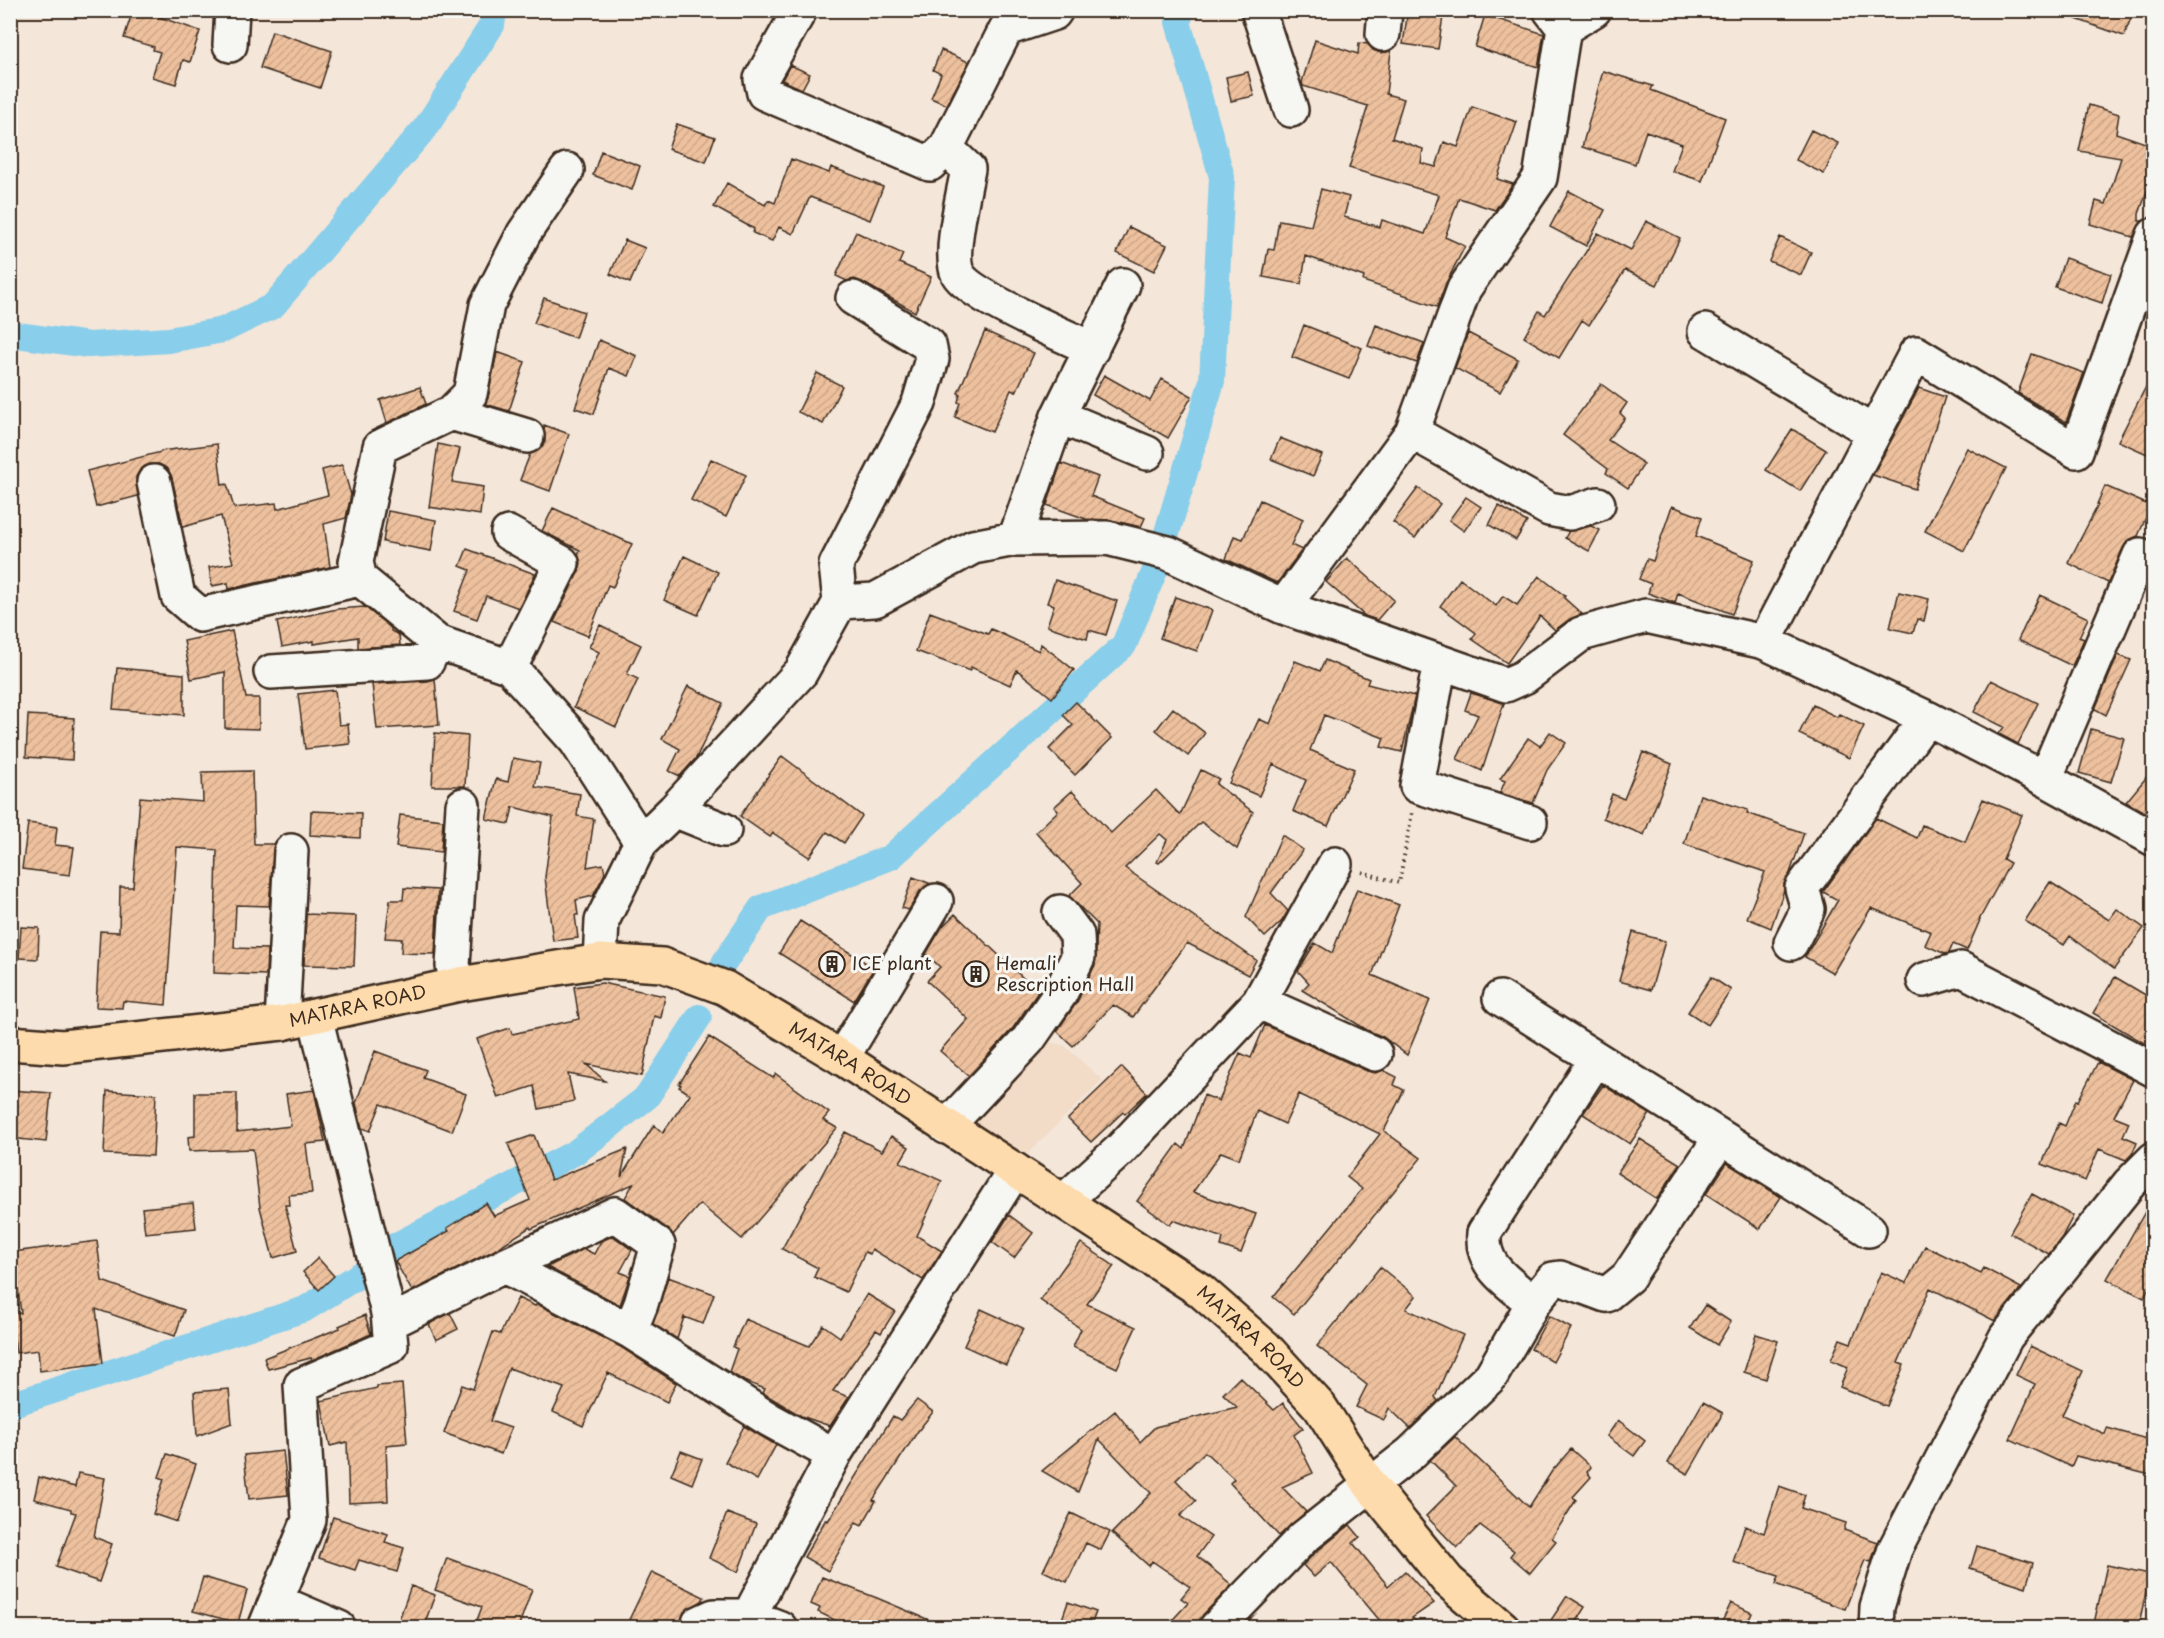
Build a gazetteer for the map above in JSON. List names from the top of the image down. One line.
{"streets":{"highway":["MATARA ROAD"]},"places":{"building":["ICE plant","Hemali Rescription Hall"]}}
